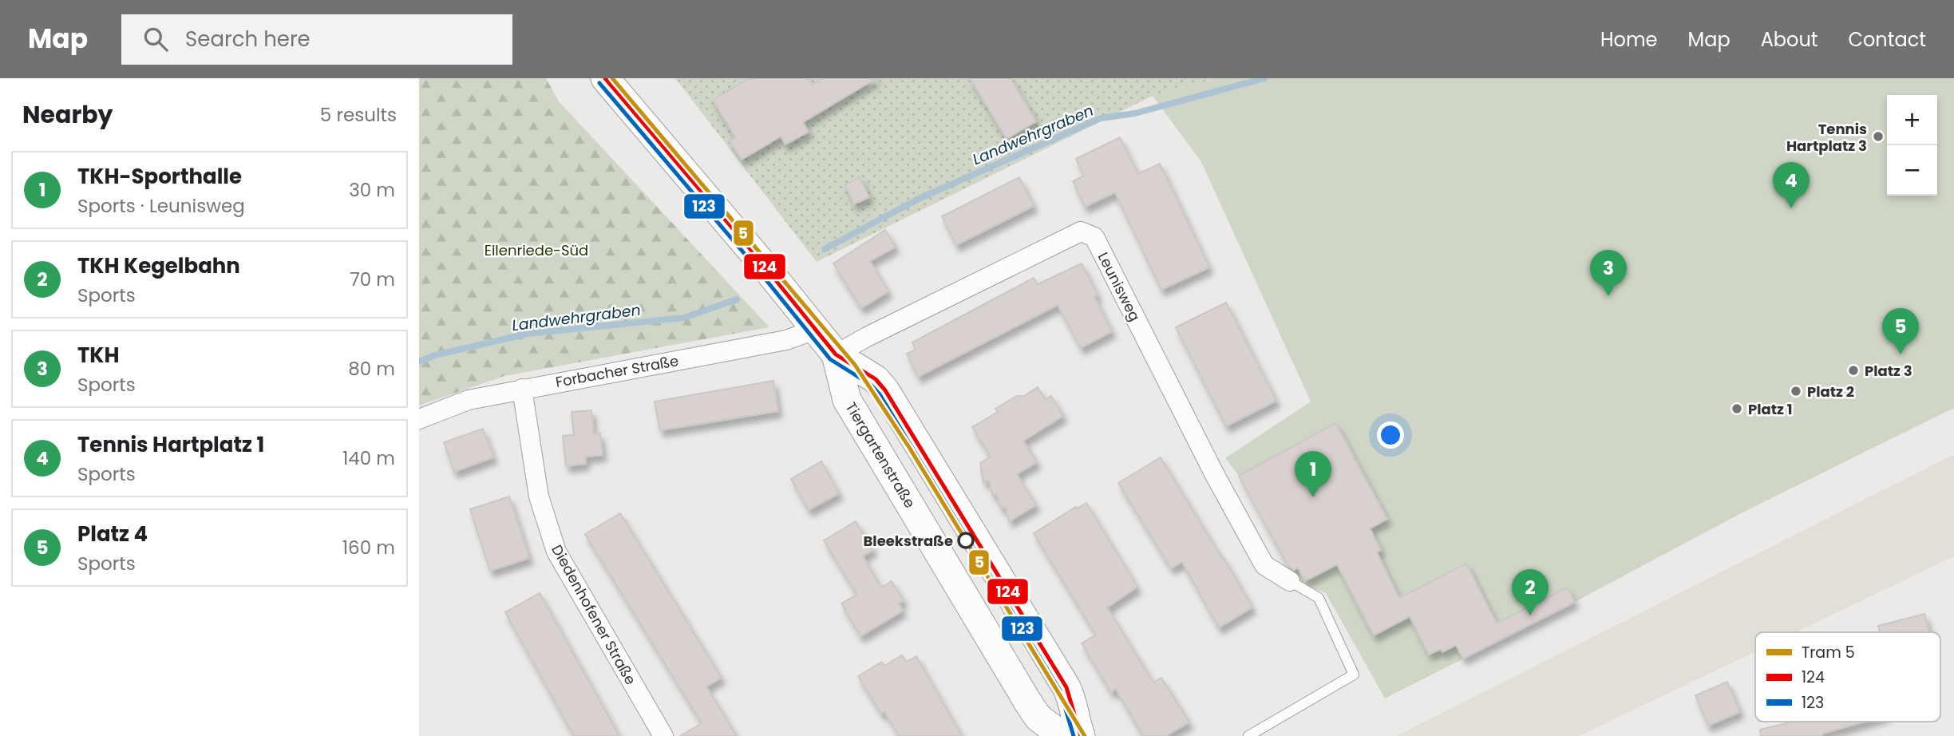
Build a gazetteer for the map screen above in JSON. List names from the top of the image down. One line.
{"streets":{"main road":["Tiergartenstraße"],"street":["Leunisweg","Forbacher Straße","Diedenhofener Straße"]},"crossings":[["Leunisweg","Tiergartenstraße"],["Forbacher Straße","Diedenhofener Straße"]],"water":["Landwehrgraben"],"parks":["Eilenriede-Süd"],"places":["Tennis Hartplatz 3","Platz 3","Platz 2","Platz 1","Bleekstraße"],"lines":["tram line 5","transit line 124","transit line 123"],"legend":["Tram 5","124","123"],"page":{"header":"Map","search":"Search here","nav":["Home","Map","About","Contact"],"heading":["Nearby","5 results"],"map_buttons":["+","−"],"list":[{"mark":"1","name":"TKH-Sporthalle","note":"Sports · Leunisweg","value":"30 m"},{"mark":"2","name":"TKH Kegelbahn","note":"Sports","value":"70 m"},{"mark":"3","name":"TKH","note":"Sports","value":"80 m"},{"mark":"4","name":"Tennis Hartplatz 1","note":"Sports","value":"140 m"},{"mark":"5","name":"Platz 4","note":"Sports","value":"160 m"}],"pins":["4","3","5","1","2"]}}
